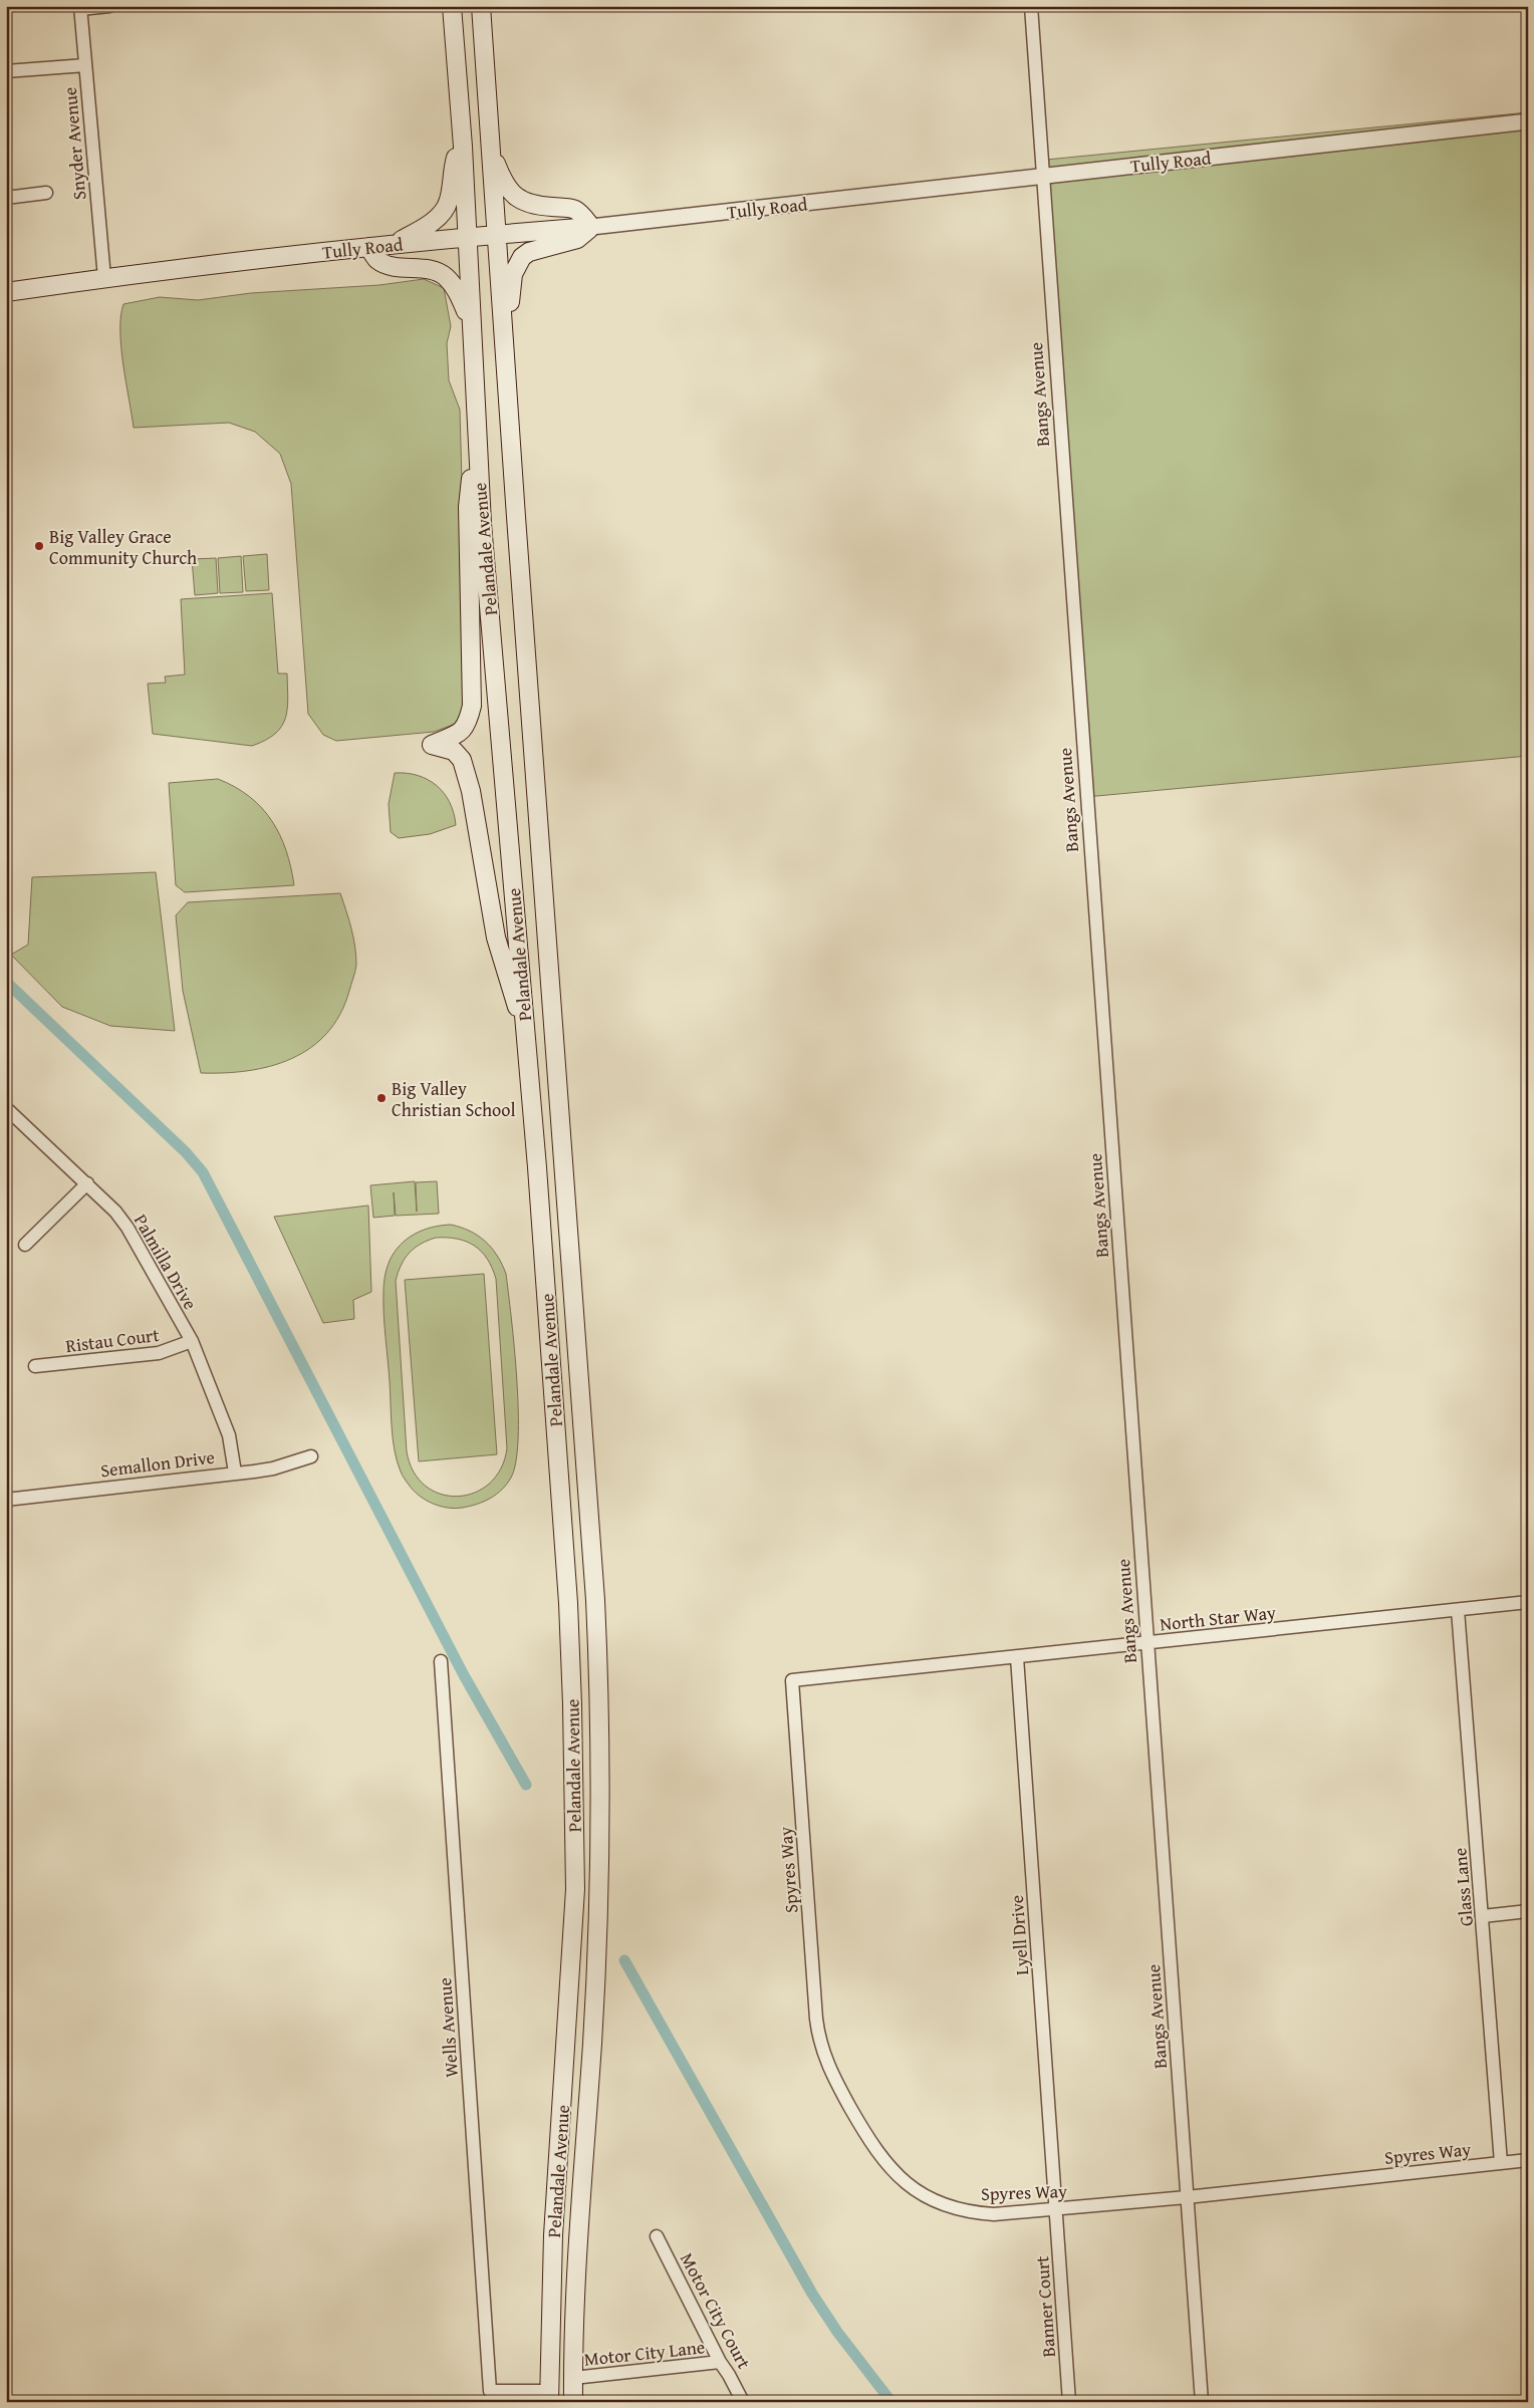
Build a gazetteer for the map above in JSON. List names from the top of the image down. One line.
{"streets":{"main road":["Tully Road","Pelandale Avenue"],"street":["Snyder Avenue","Bangs Avenue","Palmilla Drive","Ristau Court","Semallon Drive","North Star Way","Spyres Way","Glass Lane","Lyell Drive","Wells Avenue","Banner Court","Motor City Court","Motor City Lane"]},"crossings":[["Snyder Avenue","Tully Road"],["Tully Road","Bangs Avenue"],["Tully Road","Pelandale Avenue"],["Bangs Avenue","North Star Way"],["Bangs Avenue","Spyres Way"],["Pelandale Avenue","Wells Avenue"],["Pelandale Avenue","Motor City Lane"],["Palmilla Drive","Ristau Court"],["Palmilla Drive","Semallon Drive"],["North Star Way","Spyres Way"],["North Star Way","Glass Lane"],["North Star Way","Lyell Drive"],["Spyres Way","Glass Lane"],["Spyres Way","Lyell Drive"],["Spyres Way","Banner Court"],["Lyell Drive","Banner Court"],["Motor City Court","Motor City Lane"]],"places":["Big Valley Grace Community Church","Big Valley Christian School"]}
